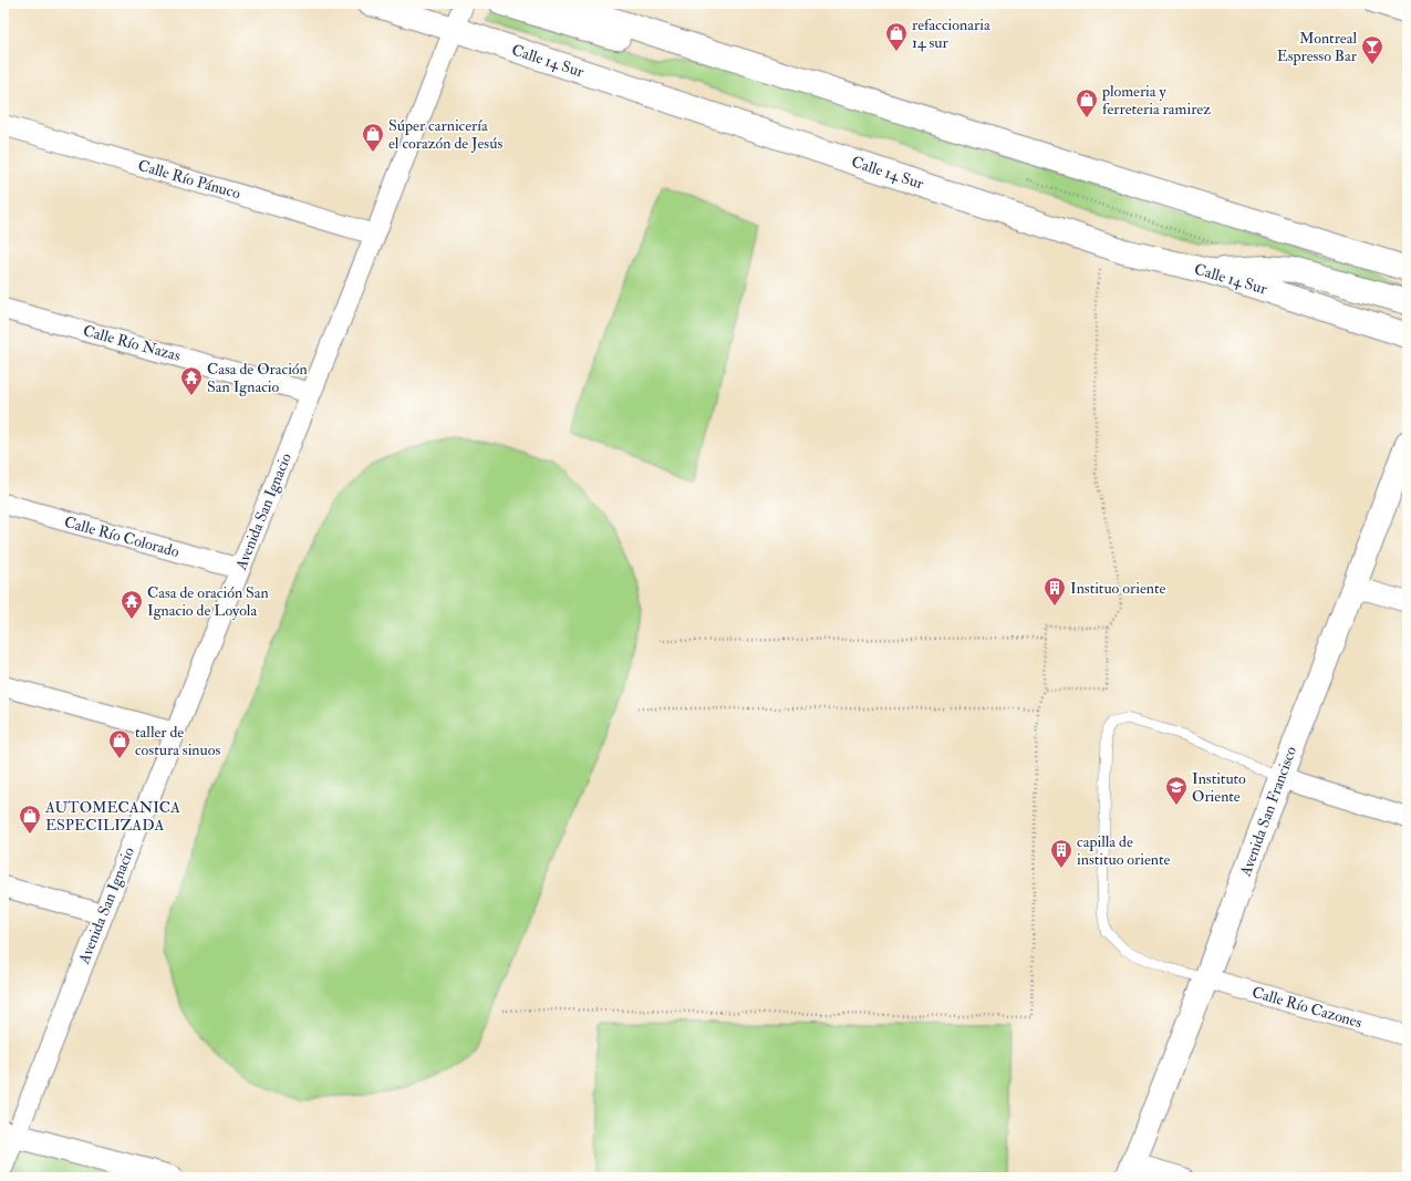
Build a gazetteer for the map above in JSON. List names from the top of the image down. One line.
{"streets":{"main road":["Calle 14 Sur","Avenida San Francisco"],"street":["Calle Río Pánuco","Calle Río Nazas","Avenida San Ignacio","Calle Río Colorado","Calle Río Cazones"]},"crossings":[["Calle 14 Sur","Avenida San Ignacio"],["Calle Río Pánuco","Avenida San Ignacio"],["Calle Río Nazas","Avenida San Ignacio"],["Avenida San Ignacio","Calle Río Colorado"],["Avenida San Francisco","Calle Río Cazones"]],"places":{"shop":["refaccionaria 14 sur","plomeria y ferreteria ramirez","Súper carnicería el corazón de Jesús","taller de costura sinuos","AUTOMECANICA ESPECILIZADA"],"bar":["Montreal Espresso Bar"],"temple":["Casa de Oración San Ignacio","Casa de oración San Ignacio de Loyola"],"building":["Instituo oriente","capilla de instituo oriente"],"school or university":["Instituto Oriente"]}}
